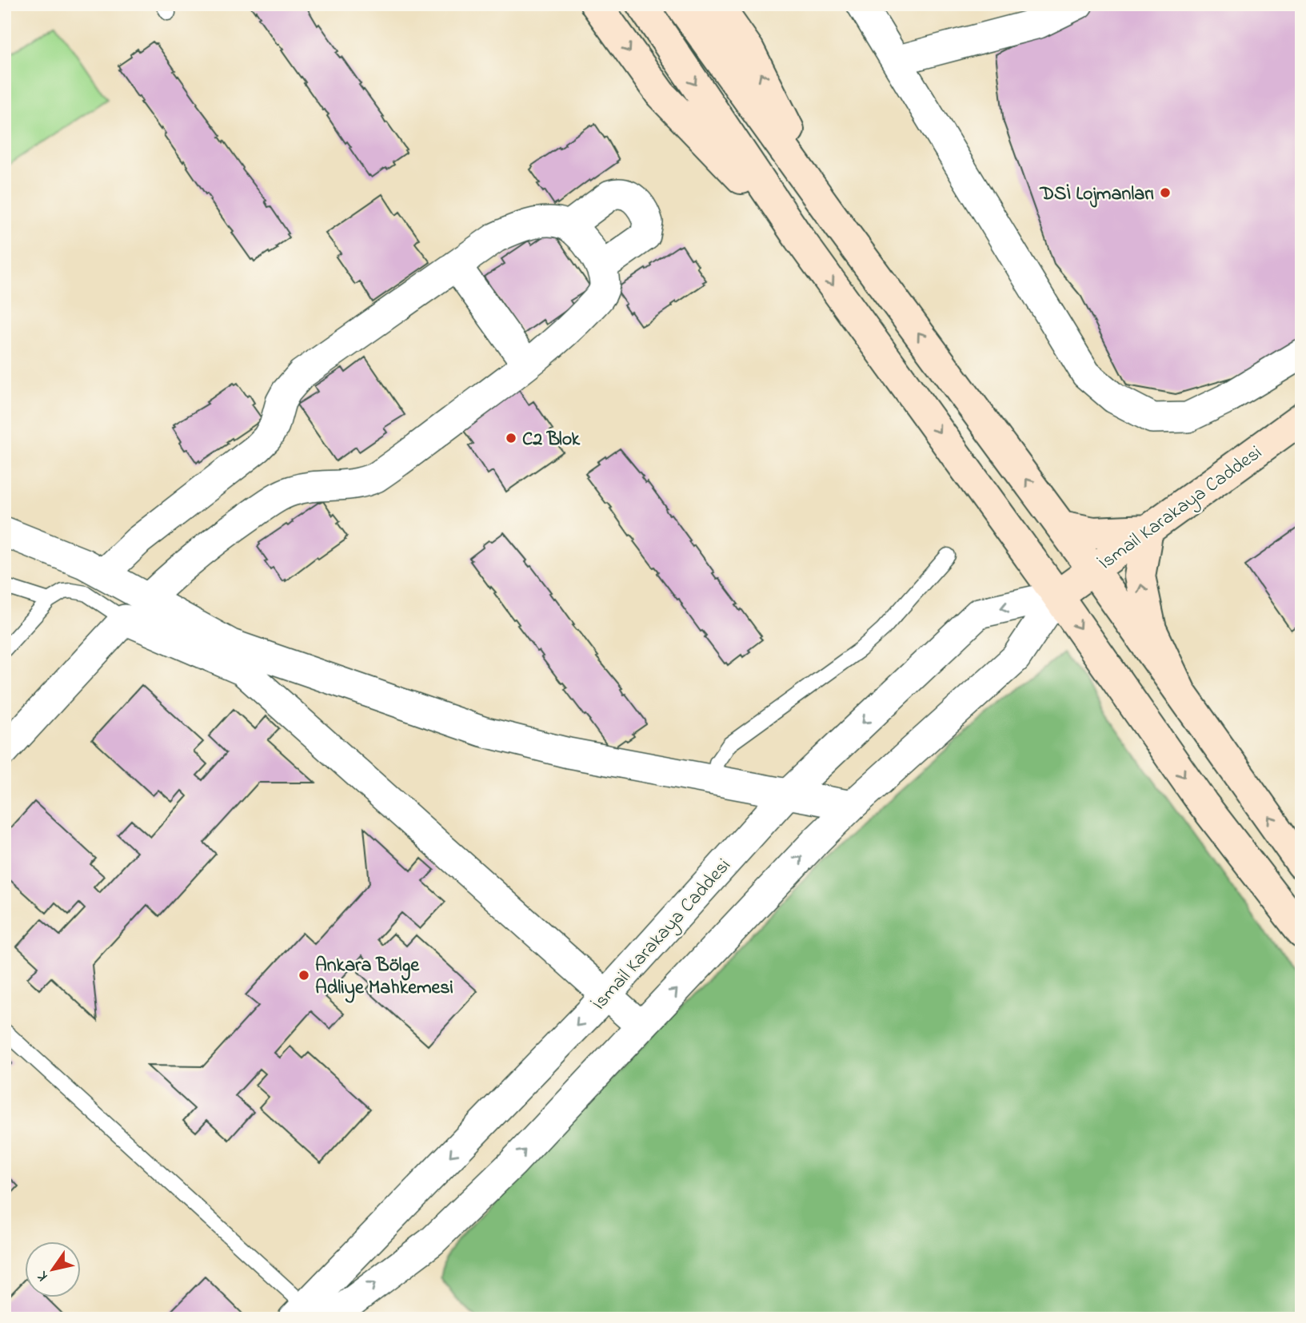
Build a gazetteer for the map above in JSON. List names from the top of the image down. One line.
{"streets":{"street":["İsmail Karakaya Caddesi"]},"places":["DSİ Lojmanları","C2 Blok","Ankara Bölge Adliye Mahkemesi"],"north":"bottom left"}
